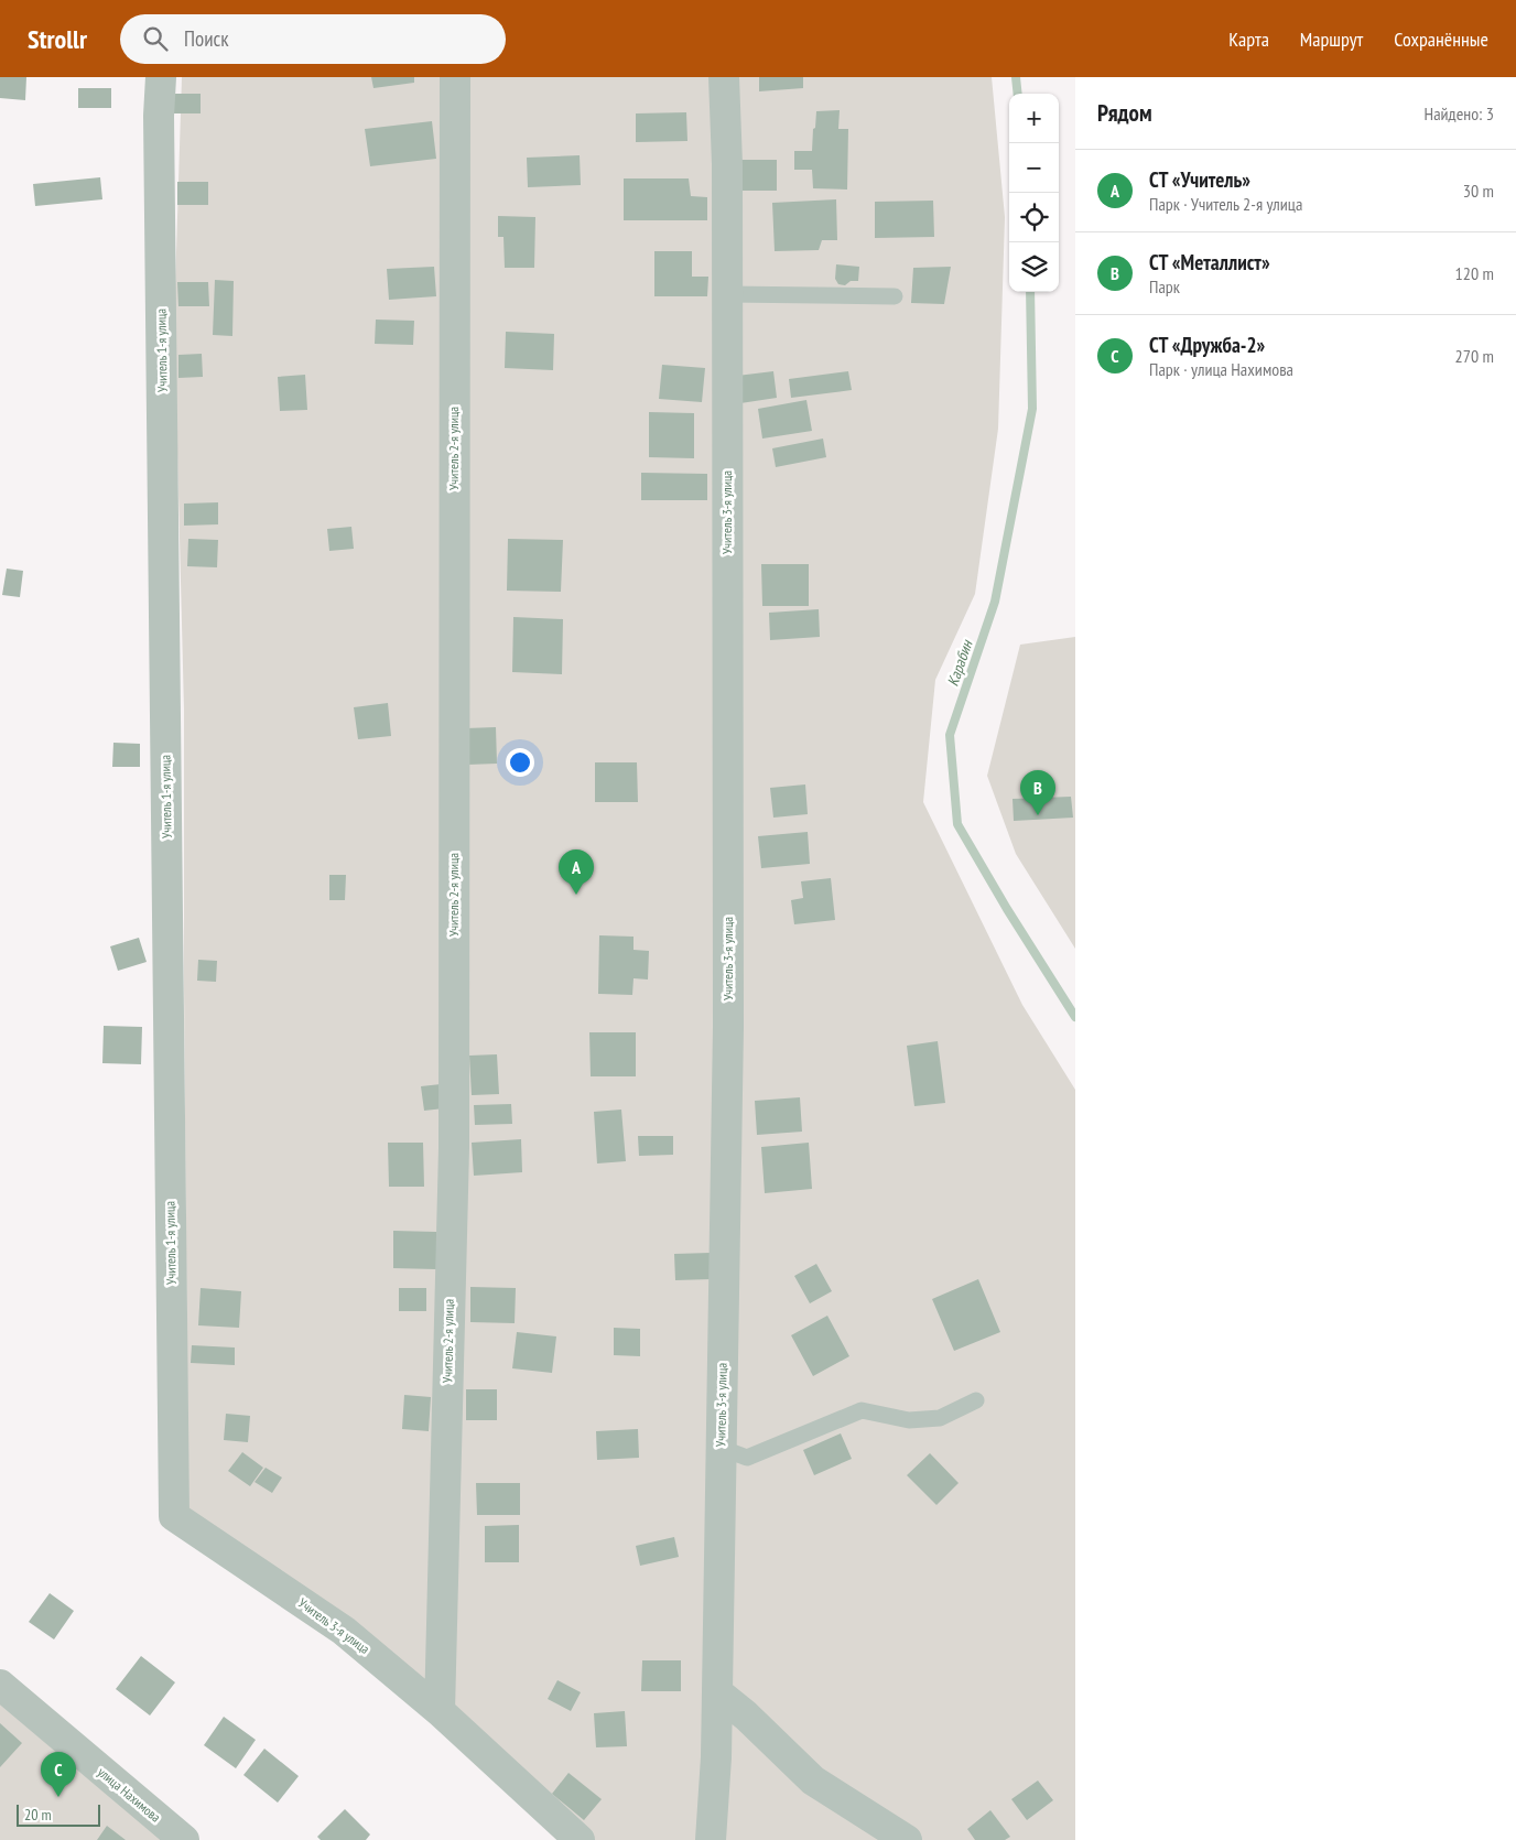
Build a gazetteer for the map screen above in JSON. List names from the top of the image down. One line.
{"streets":{"street":["Учитель 1-я улица","Учитель 2-я улица","Учитель 3-я улица","улица Нахимова"]},"crossings":[["Учитель 1-я улица","Учитель 3-я улица"],["Учитель 2-я улица","Учитель 3-я улица"]],"water":["Карабин"],"scale_bar":"20 m","page":{"header":"Strollr","search":"Поиск","nav":["Карта","Маршрут","Сохранённые"],"heading":["Рядом","Найдено: 3"],"map_buttons":["+","−"],"list":[{"mark":"A","name":"СТ «Учитель»","note":"Парк · Учитель 2-я улица","value":"30 m"},{"mark":"B","name":"СТ «Металлист»","note":"Парк","value":"120 m"},{"mark":"C","name":"СТ «Дружба-2»","note":"Парк · улица Нахимова","value":"270 m"}],"pins":["B","A","C"],"scale":"20 m"}}
